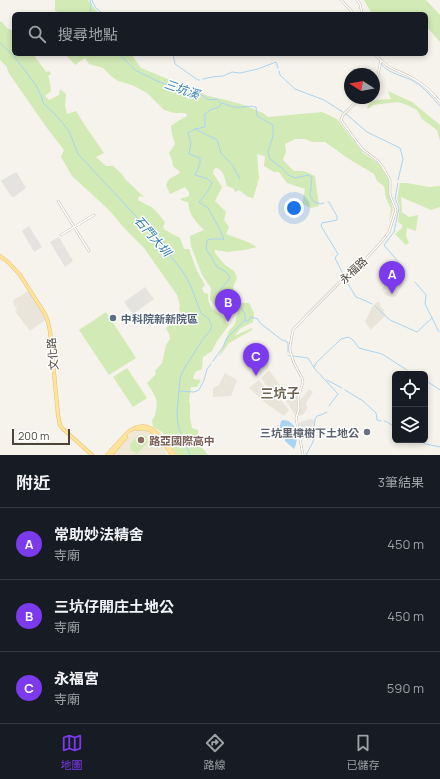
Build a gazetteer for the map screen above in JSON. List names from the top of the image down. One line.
{"streets":{"main road":["文化路"],"street":["永福路"]},"districts":["三坑子"],"water":["三坑溪","石門大圳"],"places":["中科院新新院區","三坑里樟樹下土地公","路亞國際高中"],"scale_bar":"200 m","north":"left","page":{"search":"搜尋地點","pins":["A","B","C"],"scale":"200 m","heading":["附近","3筆結果"],"list":[{"mark":"A","name":"常助妙法精舍","note":"寺廟","value":"450 m"},{"mark":"B","name":"三坑仔開庄土地公","note":"寺廟","value":"450 m"},{"mark":"C","name":"永福宮","note":"寺廟","value":"590 m"}],"nav":["地圖","路線","已儲存"]}}
